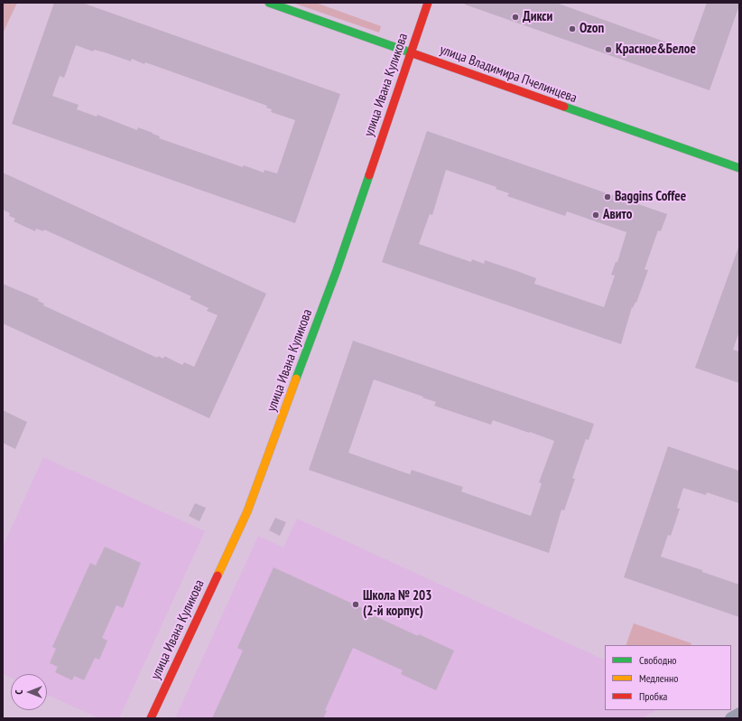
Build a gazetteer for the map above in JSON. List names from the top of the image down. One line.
{"streets":{"street":["улица Владимира Пчелинцева","улица Ивана Куликова"]},"crossings":[["улица Владимира Пчелинцева","улица Ивана Куликова"]],"places":["Дикси","Ozon","Красное&Белое","Baggins Coffee","Авито","Школа № 203 (2-й корпус)"],"legend":["Свободно","Медленно","Пробка"],"north":"left"}
